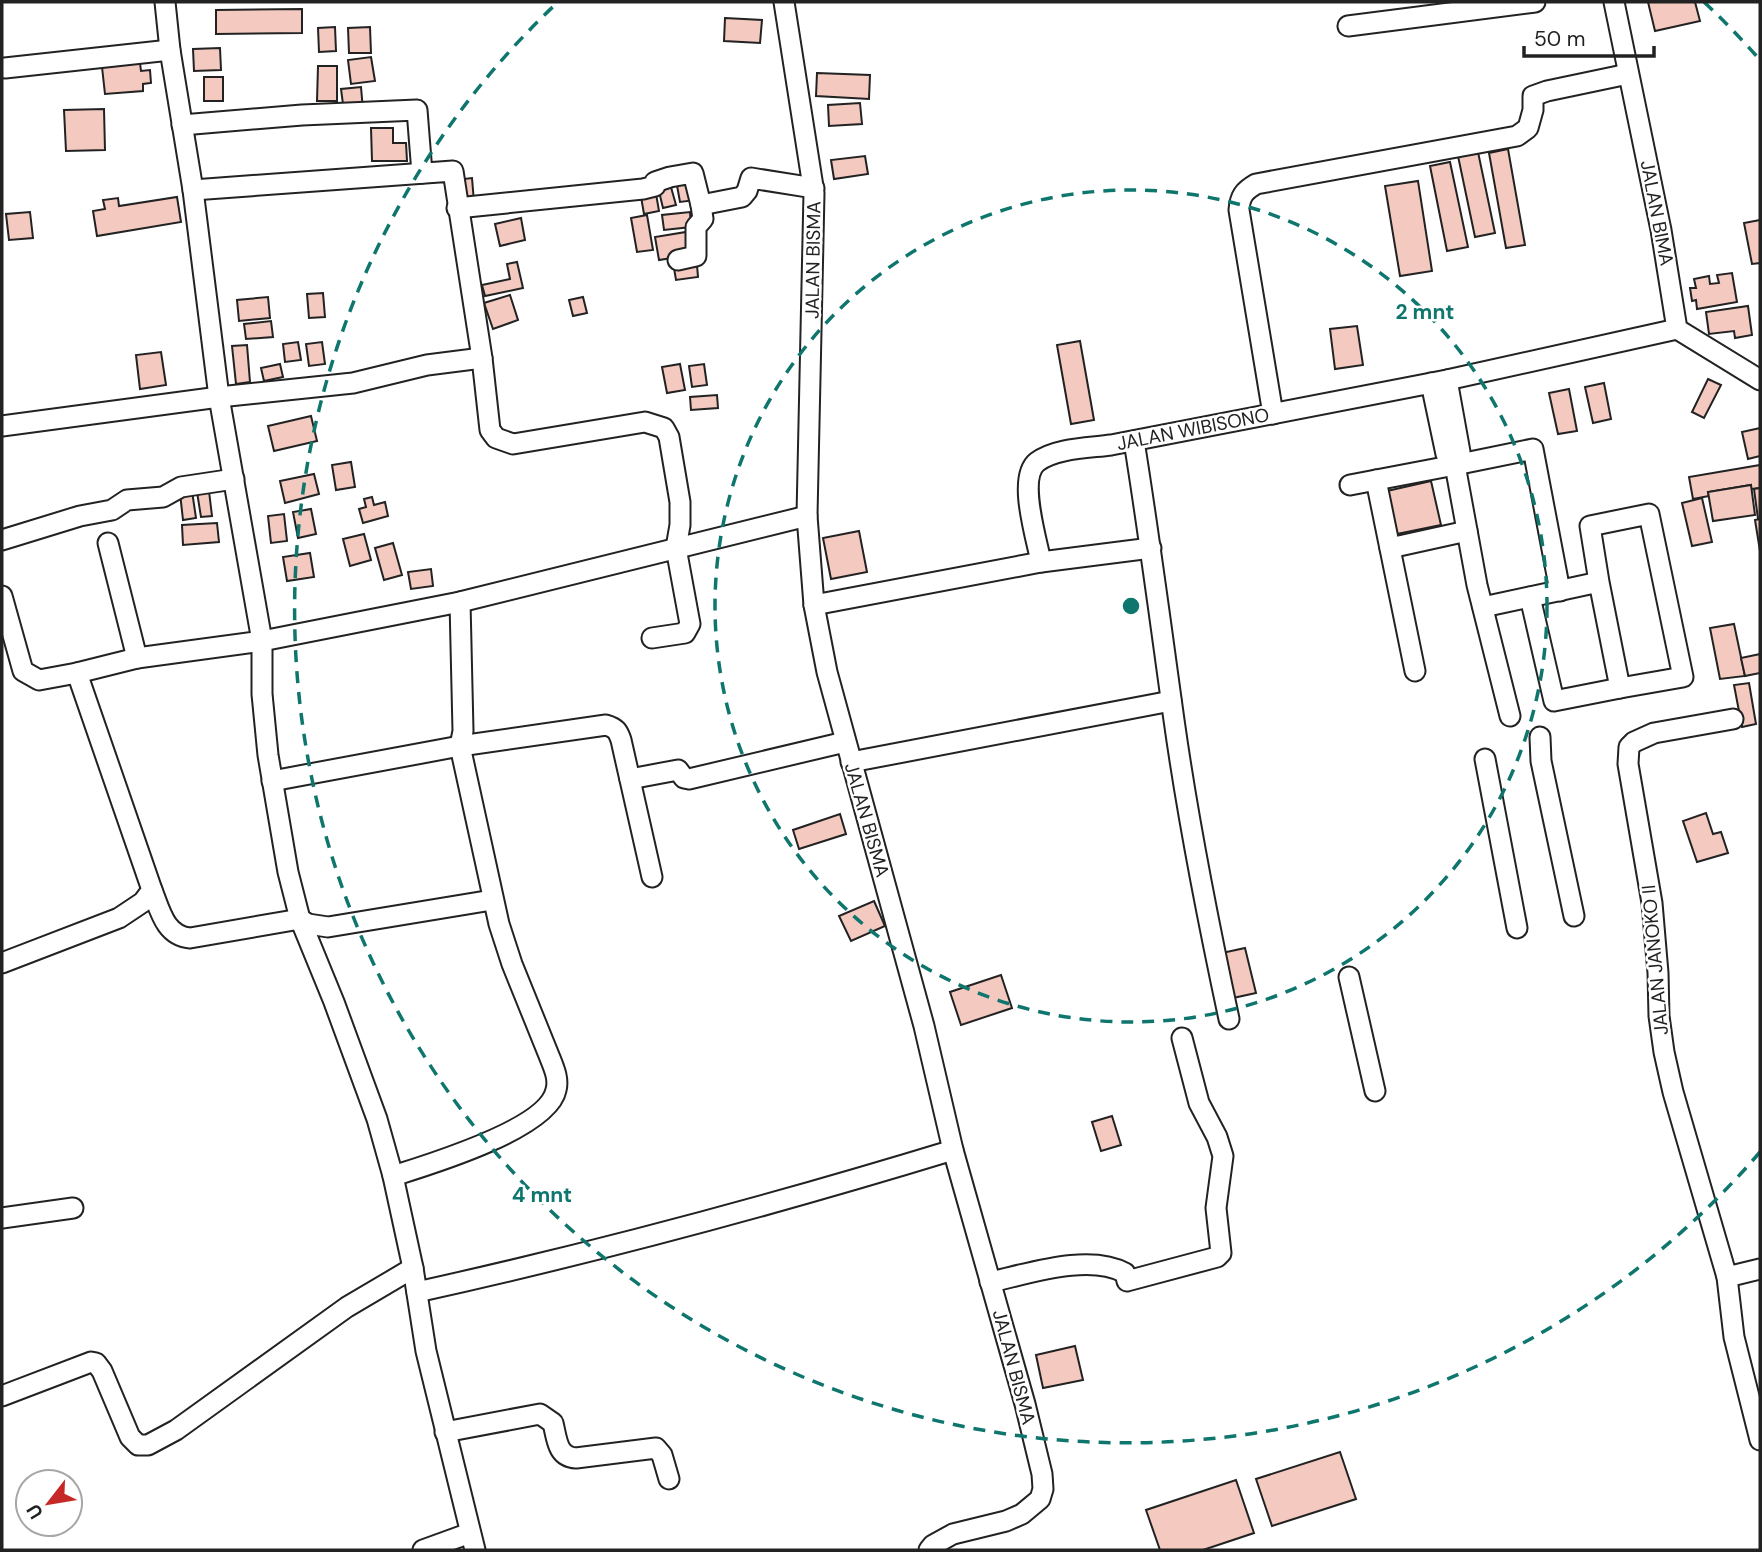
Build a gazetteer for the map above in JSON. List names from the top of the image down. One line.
{"streets":{"street":["JALAN BIMA","JALAN BISMA","JALAN WIBISONO","JALAN JANOKO II"]},"crossings":[["JALAN BIMA","JALAN WIBISONO"]],"scale_bar":"50 m","north":"bottom left","rings":["2 mnt","4 mnt"]}
